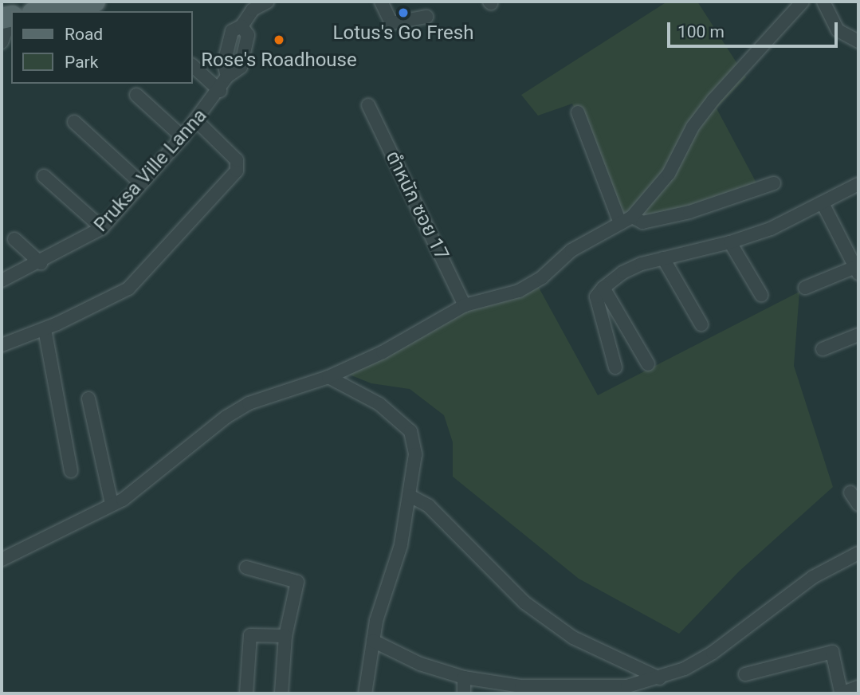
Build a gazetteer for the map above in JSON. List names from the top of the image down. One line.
{"streets":{"street":["Pruksa Ville Lanna","ตำหนัก ซอย 17"]},"places":["Lotus's Go Fresh","Rose's Roadhouse"],"legend":["Road","Park"],"scale_bar":"100 m"}
